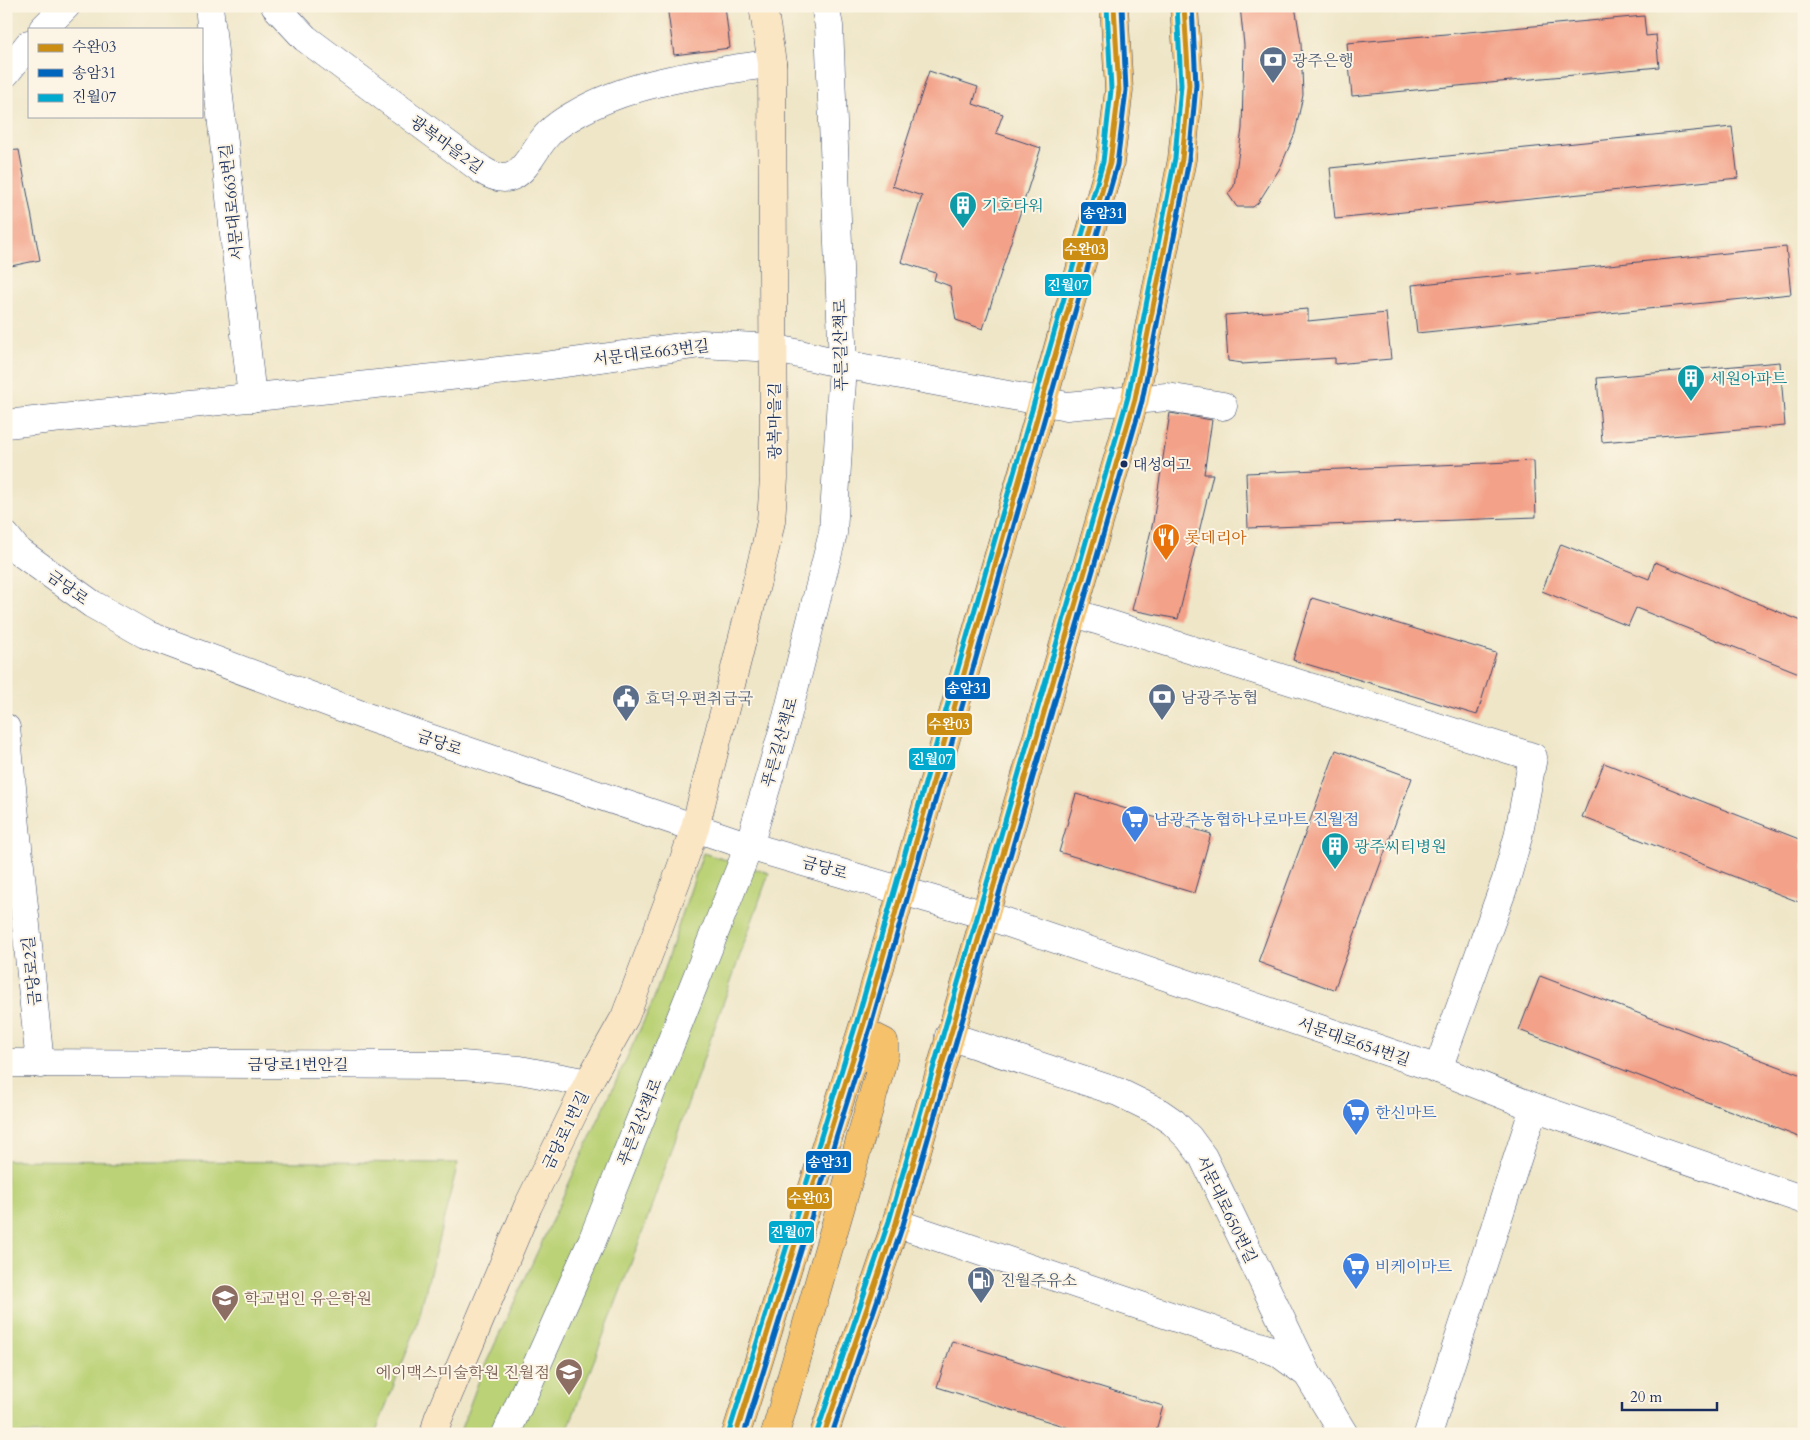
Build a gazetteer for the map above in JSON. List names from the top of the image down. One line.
{"streets":{"street":["광복마을2길","서문대로663번길","푸른길산책로","광복마을길","금당로","금당로2길","서문대로654번길","금당로1번안길","금당로1번길","서문대로650번길"]},"crossings":[["광복마을2길","광복마을길"],["서문대로663번길","푸른길산책로"],["서문대로663번길","광복마을길"],["푸른길산책로","금당로"],["광복마을길","금당로"],["광복마을길","금당로1번길"],["금당로","서문대로654번길"],["금당로","금당로1번길"],["금당로2길","금당로1번안길"],["금당로1번안길","금당로1번길"]],"places":{"bank":["광주은행","남광주농협"],"building":["기호타워","세원아파트","광주씨티병원"],"other":["대성여고"],"restaurant":["롯데리아"],"public building":["효덕우편취급국"],"supermarket":["남광주농협하나로마트 진월점","한신마트","비케이마트"],"fuel station":["진월주유소"],"school or university":["학교법인 유은학원","에이맥스미술학원 진월점"]},"lines":["transit line 수완03","transit line 송암31","transit line 진월07"],"legend":["수완03","송암31","진월07"],"scale_bar":"20 m"}
